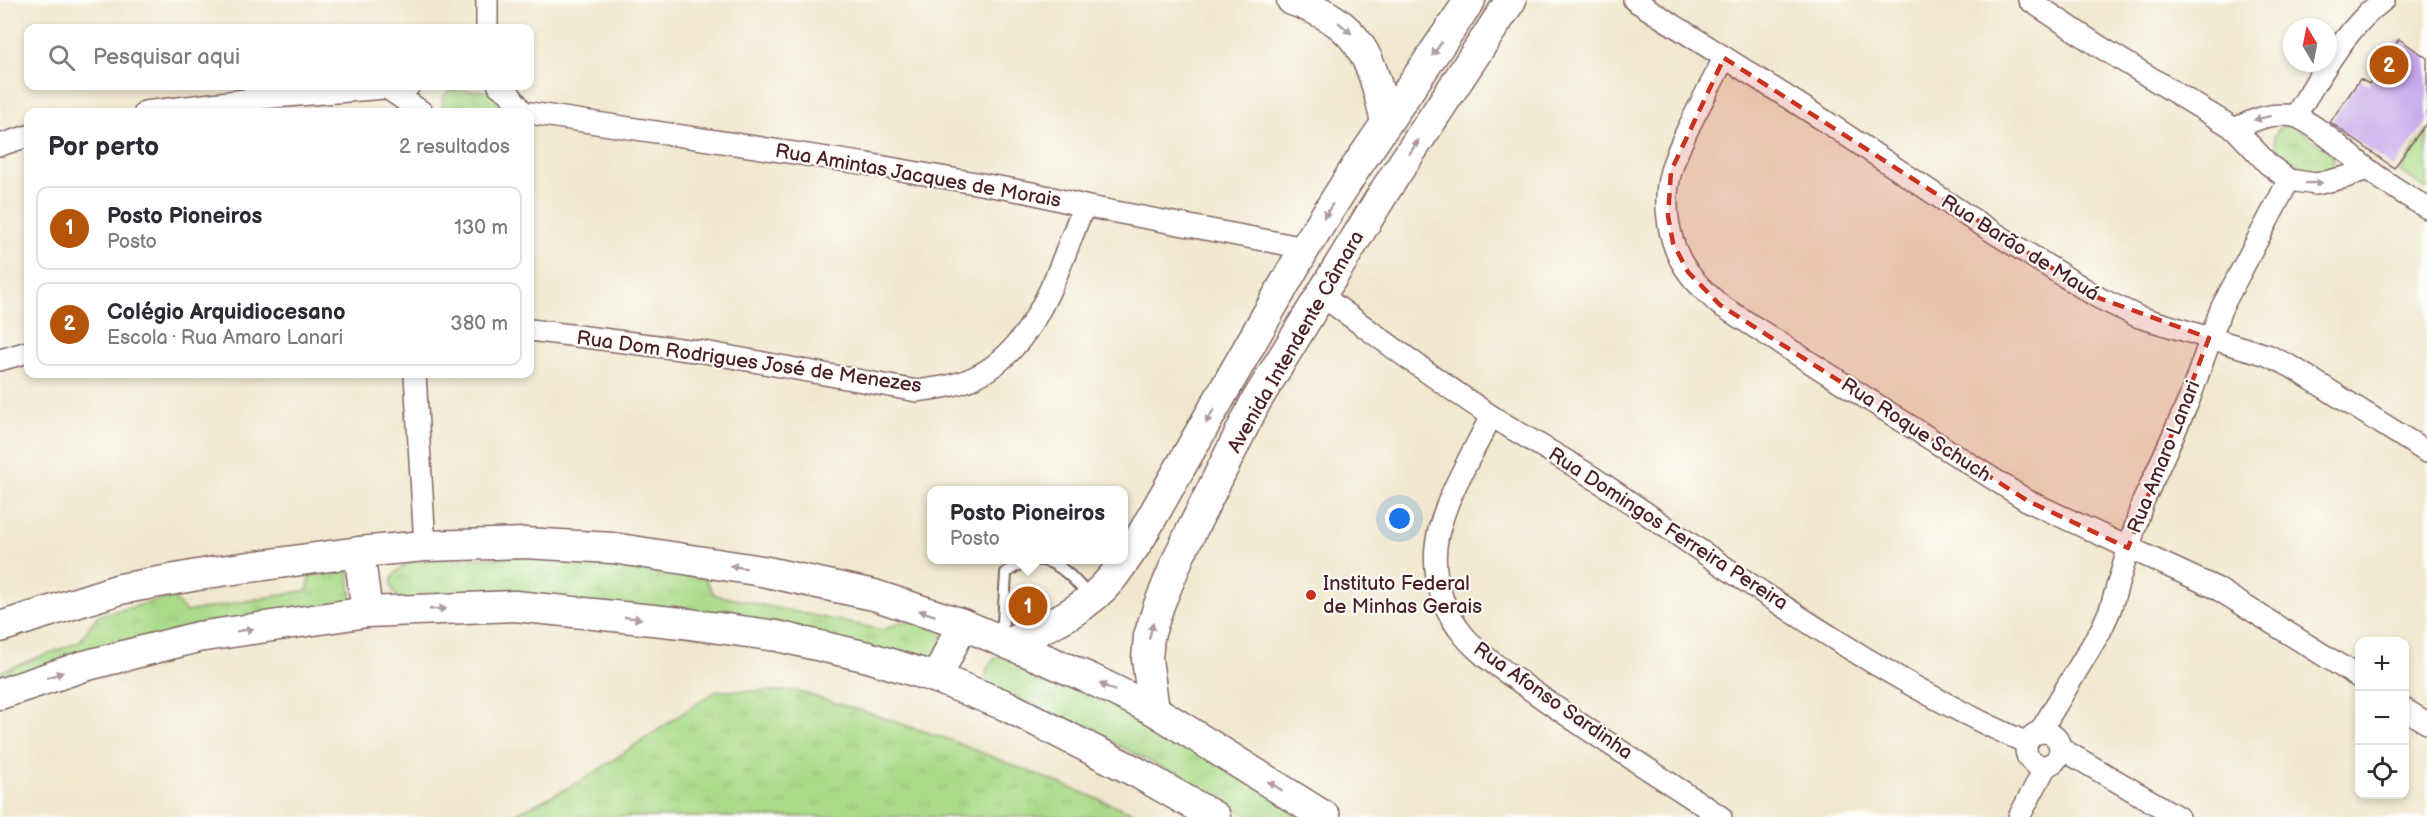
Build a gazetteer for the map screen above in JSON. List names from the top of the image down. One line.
{"streets":{"main road":["Avenida Intendente Câmara"],"street":["Rua Amintas Jacques de Morais","Rua Barão de Mauá","Rua Dom Rodrigues José de Menezes","Rua Roque Schuch","Rua Amaro Lanari","Rua Domingos Ferreira Pereira","Rua Afonso Sardinha"]},"crossings":[["Rua Amintas Jacques de Morais","Avenida Intendente Câmara"],["Rua Amintas Jacques de Morais","Rua Dom Rodrigues José de Menezes"],["Rua Barão de Mauá","Rua Roque Schuch"],["Rua Barão de Mauá","Rua Amaro Lanari"],["Avenida Intendente Câmara","Rua Domingos Ferreira Pereira"],["Rua Roque Schuch","Rua Amaro Lanari"],["Rua Amaro Lanari","Rua Domingos Ferreira Pereira"],["Rua Domingos Ferreira Pereira","Rua Afonso Sardinha"]],"places":["Instituto Federal de Minhas Gerais"],"north":"top","page":{"search":"Pesquisar aqui","pins":["2","1"],"heading":["Por perto","2 resultados"],"list":[{"mark":"1","name":"Posto Pioneiros","note":"Posto","value":"130 m"},{"mark":"2","name":"Colégio Arquidiocesano","note":"Escola · Rua Amaro Lanari","value":"380 m"}],"popup":["Posto Pioneiros","Posto"],"map_buttons":["+","−"]}}
